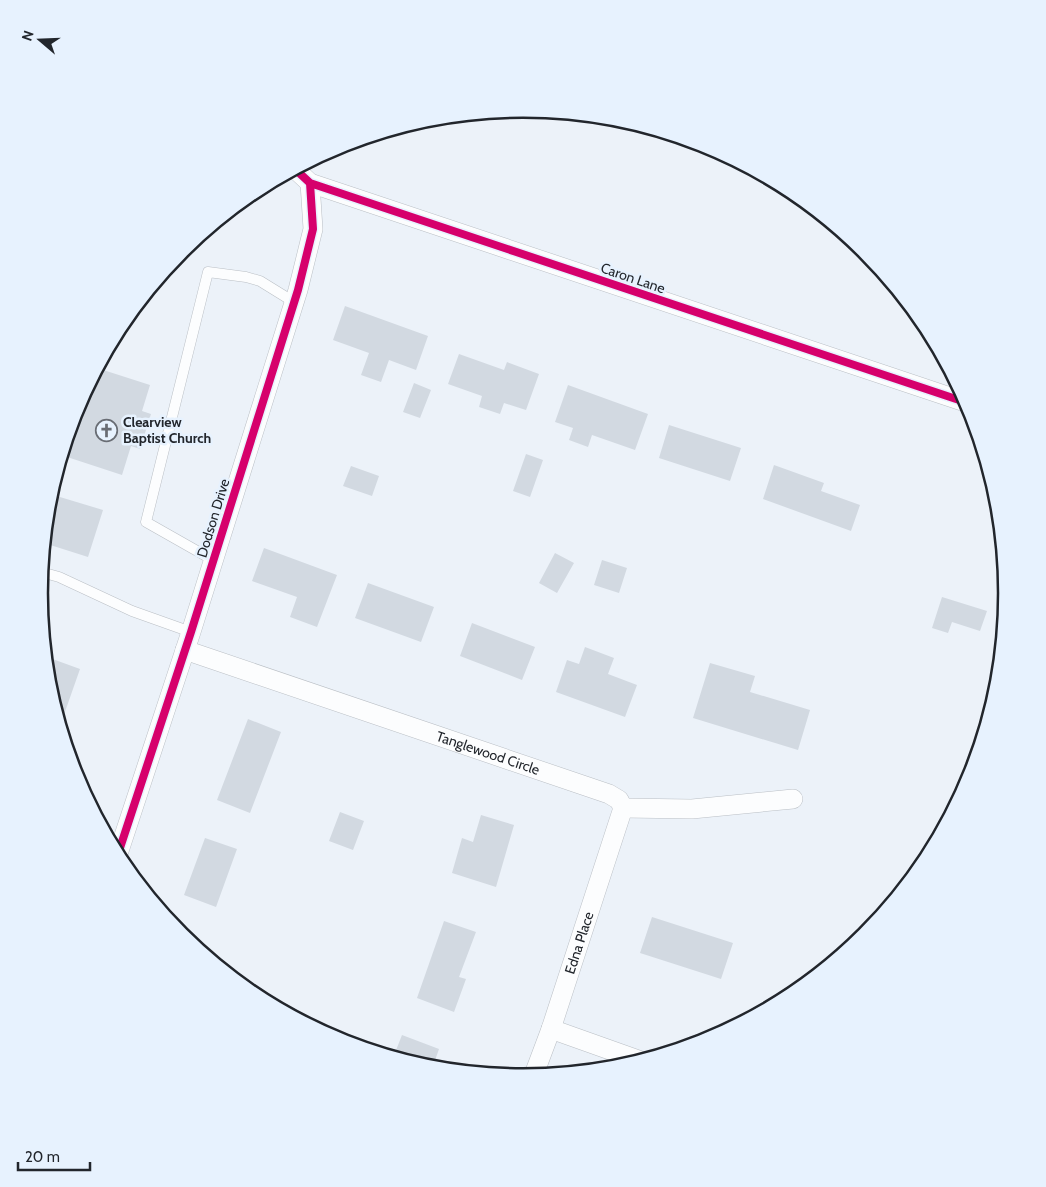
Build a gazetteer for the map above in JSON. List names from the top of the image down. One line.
{"streets":{"street":["Caron Lane","Dodson Drive","Tanglewood Circle","Edna Place"]},"crossings":[["Caron Lane","Dodson Drive"],["Dodson Drive","Tanglewood Circle"],["Tanglewood Circle","Edna Place"]],"places":{"church":["Clearview Baptist Church"]},"scale_bar":"20 m","north":"left"}
